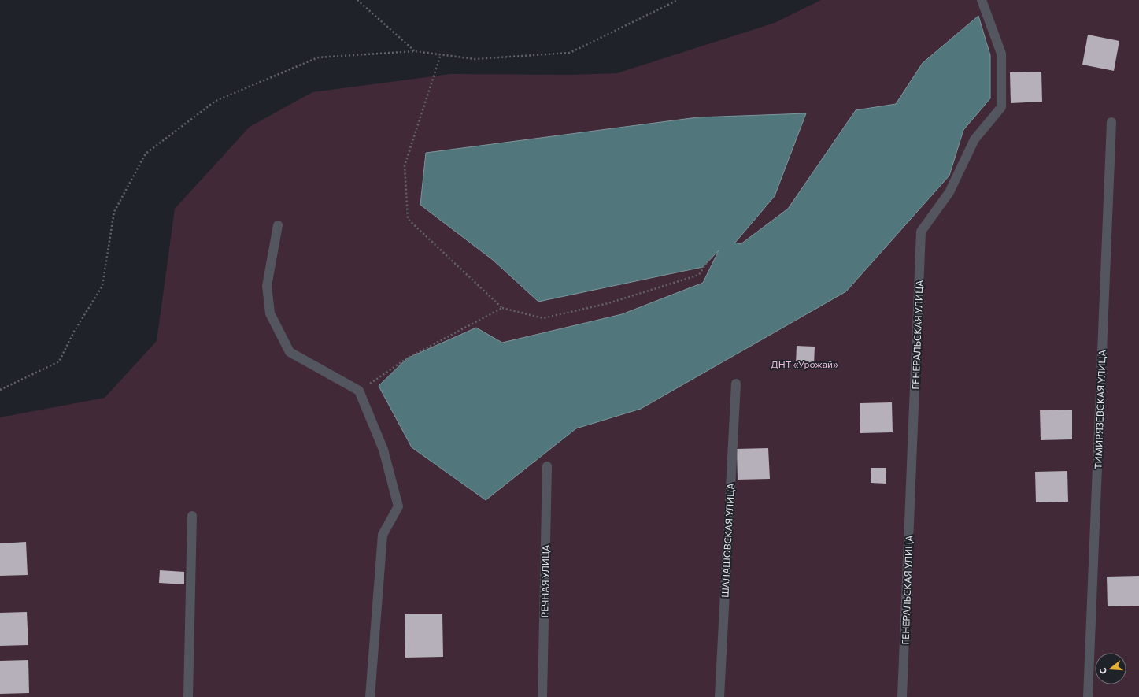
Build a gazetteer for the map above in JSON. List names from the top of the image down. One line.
{"streets":{"lane":["ГЕНЕРАЛЬСКАЯ УЛИЦА","ТИМИРЯЗЕВСКАЯ УЛИЦА","ШАЛАШОВСКАЯ УЛИЦА","РЕЧНАЯ УЛИЦА"]},"parks":["ДНТ «Урожай»"],"north":"left"}
